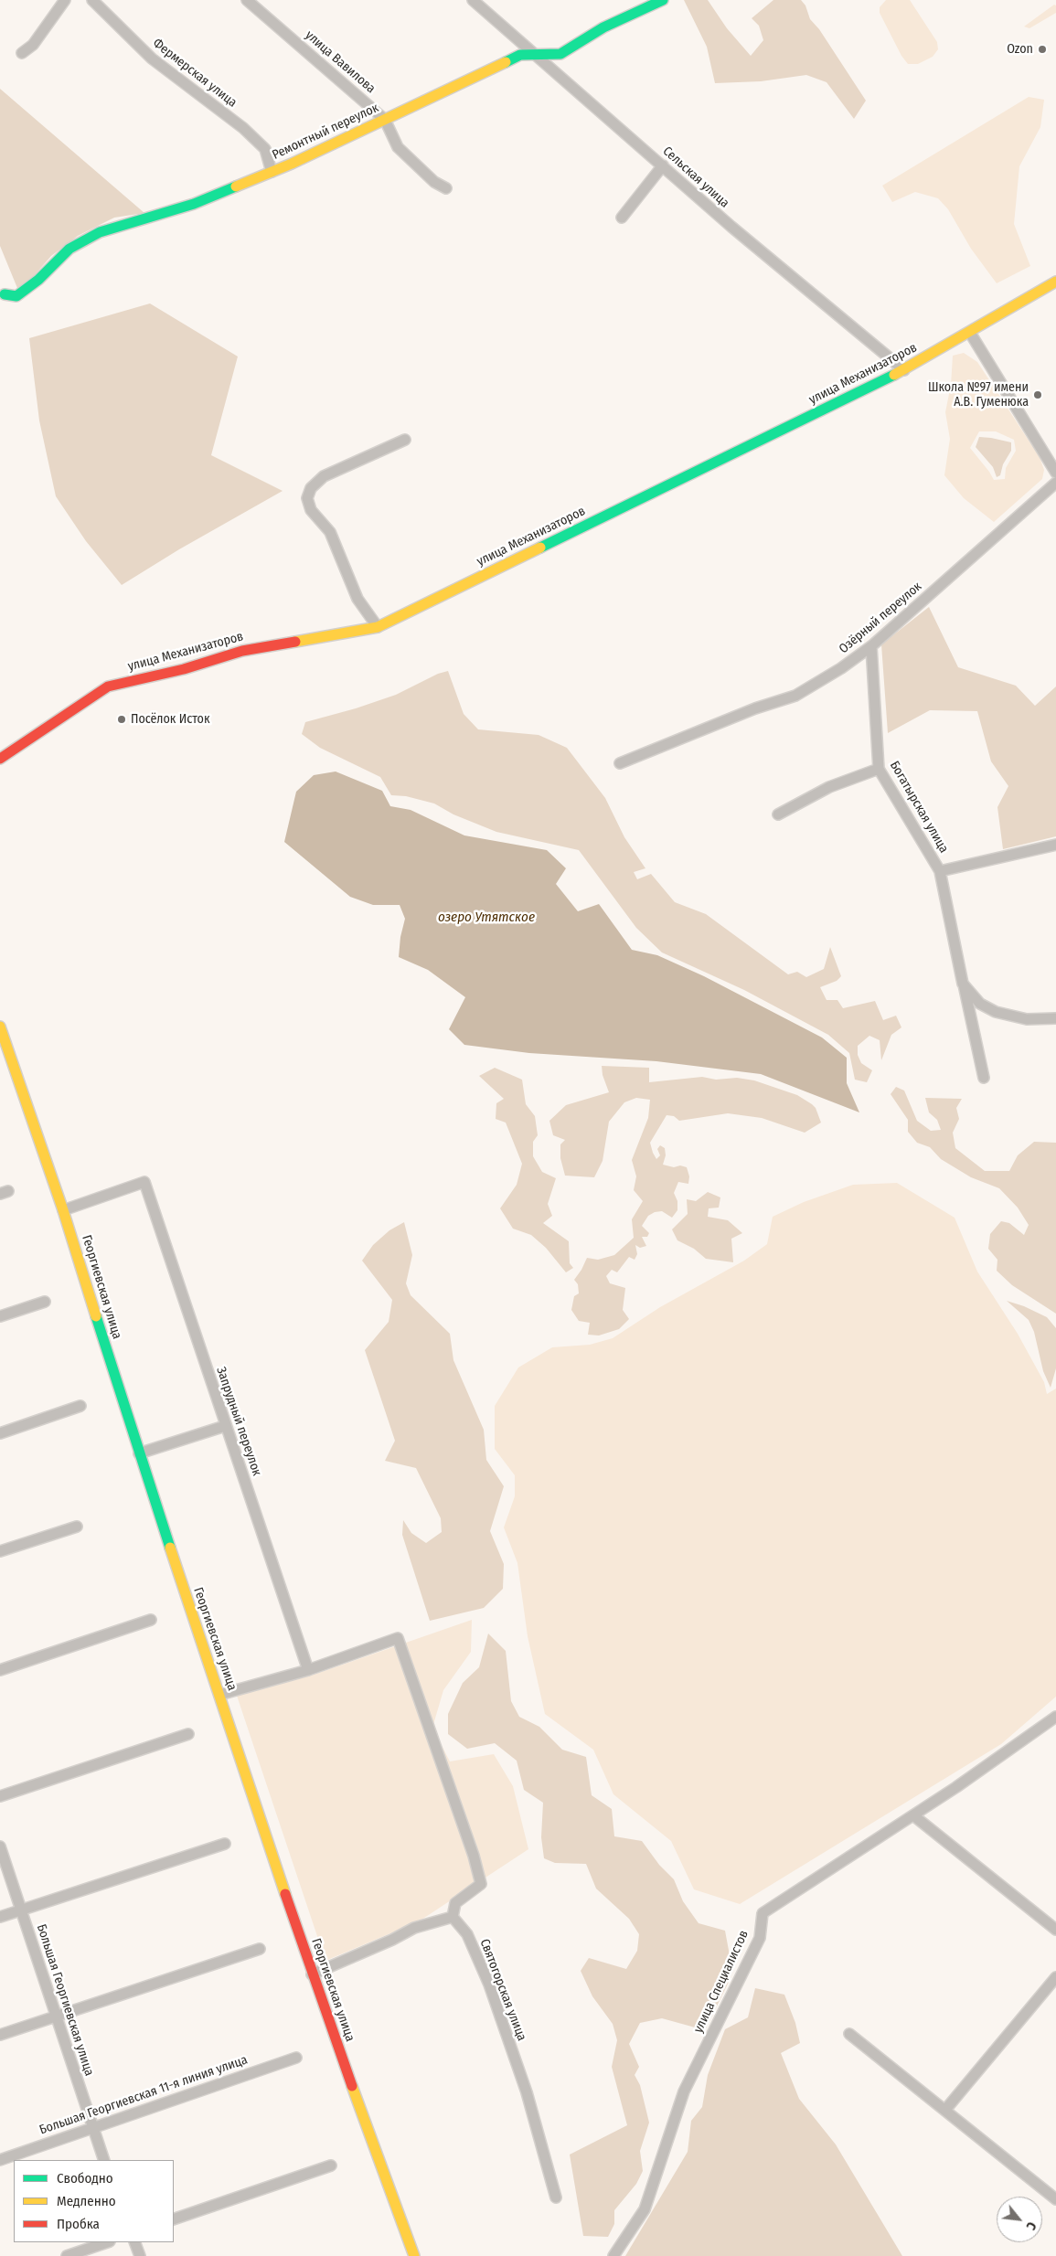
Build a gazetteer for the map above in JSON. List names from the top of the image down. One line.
{"streets":{"street":["улица Вавилова","Фермерская улица","Ремонтный переулок","Сельская улица","улица Механизаторов","Озёрный переулок","Богатырская улица","Георгиевская улица","Запрудный переулок","улица Специалистов","Святогорская улица","Большая Георгиевская улица","Большая Георгиевская 11-я линия улица"]},"crossings":[["улица Вавилова","Ремонтный переулок"],["Фермерская улица","Ремонтный переулок"],["Ремонтный переулок","Сельская улица"],["Сельская улица","улица Механизаторов"],["Озёрный переулок","Богатырская улица"],["Георгиевская улица","Запрудный переулок"],["Большая Георгиевская улица","Большая Георгиевская 11-я линия улица"]],"water":["озеро Утятское"],"places":["Ozon","Школа №97 имени А.В. Гуменюка","Посёлок Исток"],"legend":["Свободно","Медленно","Пробка"],"north":"bottom right"}
